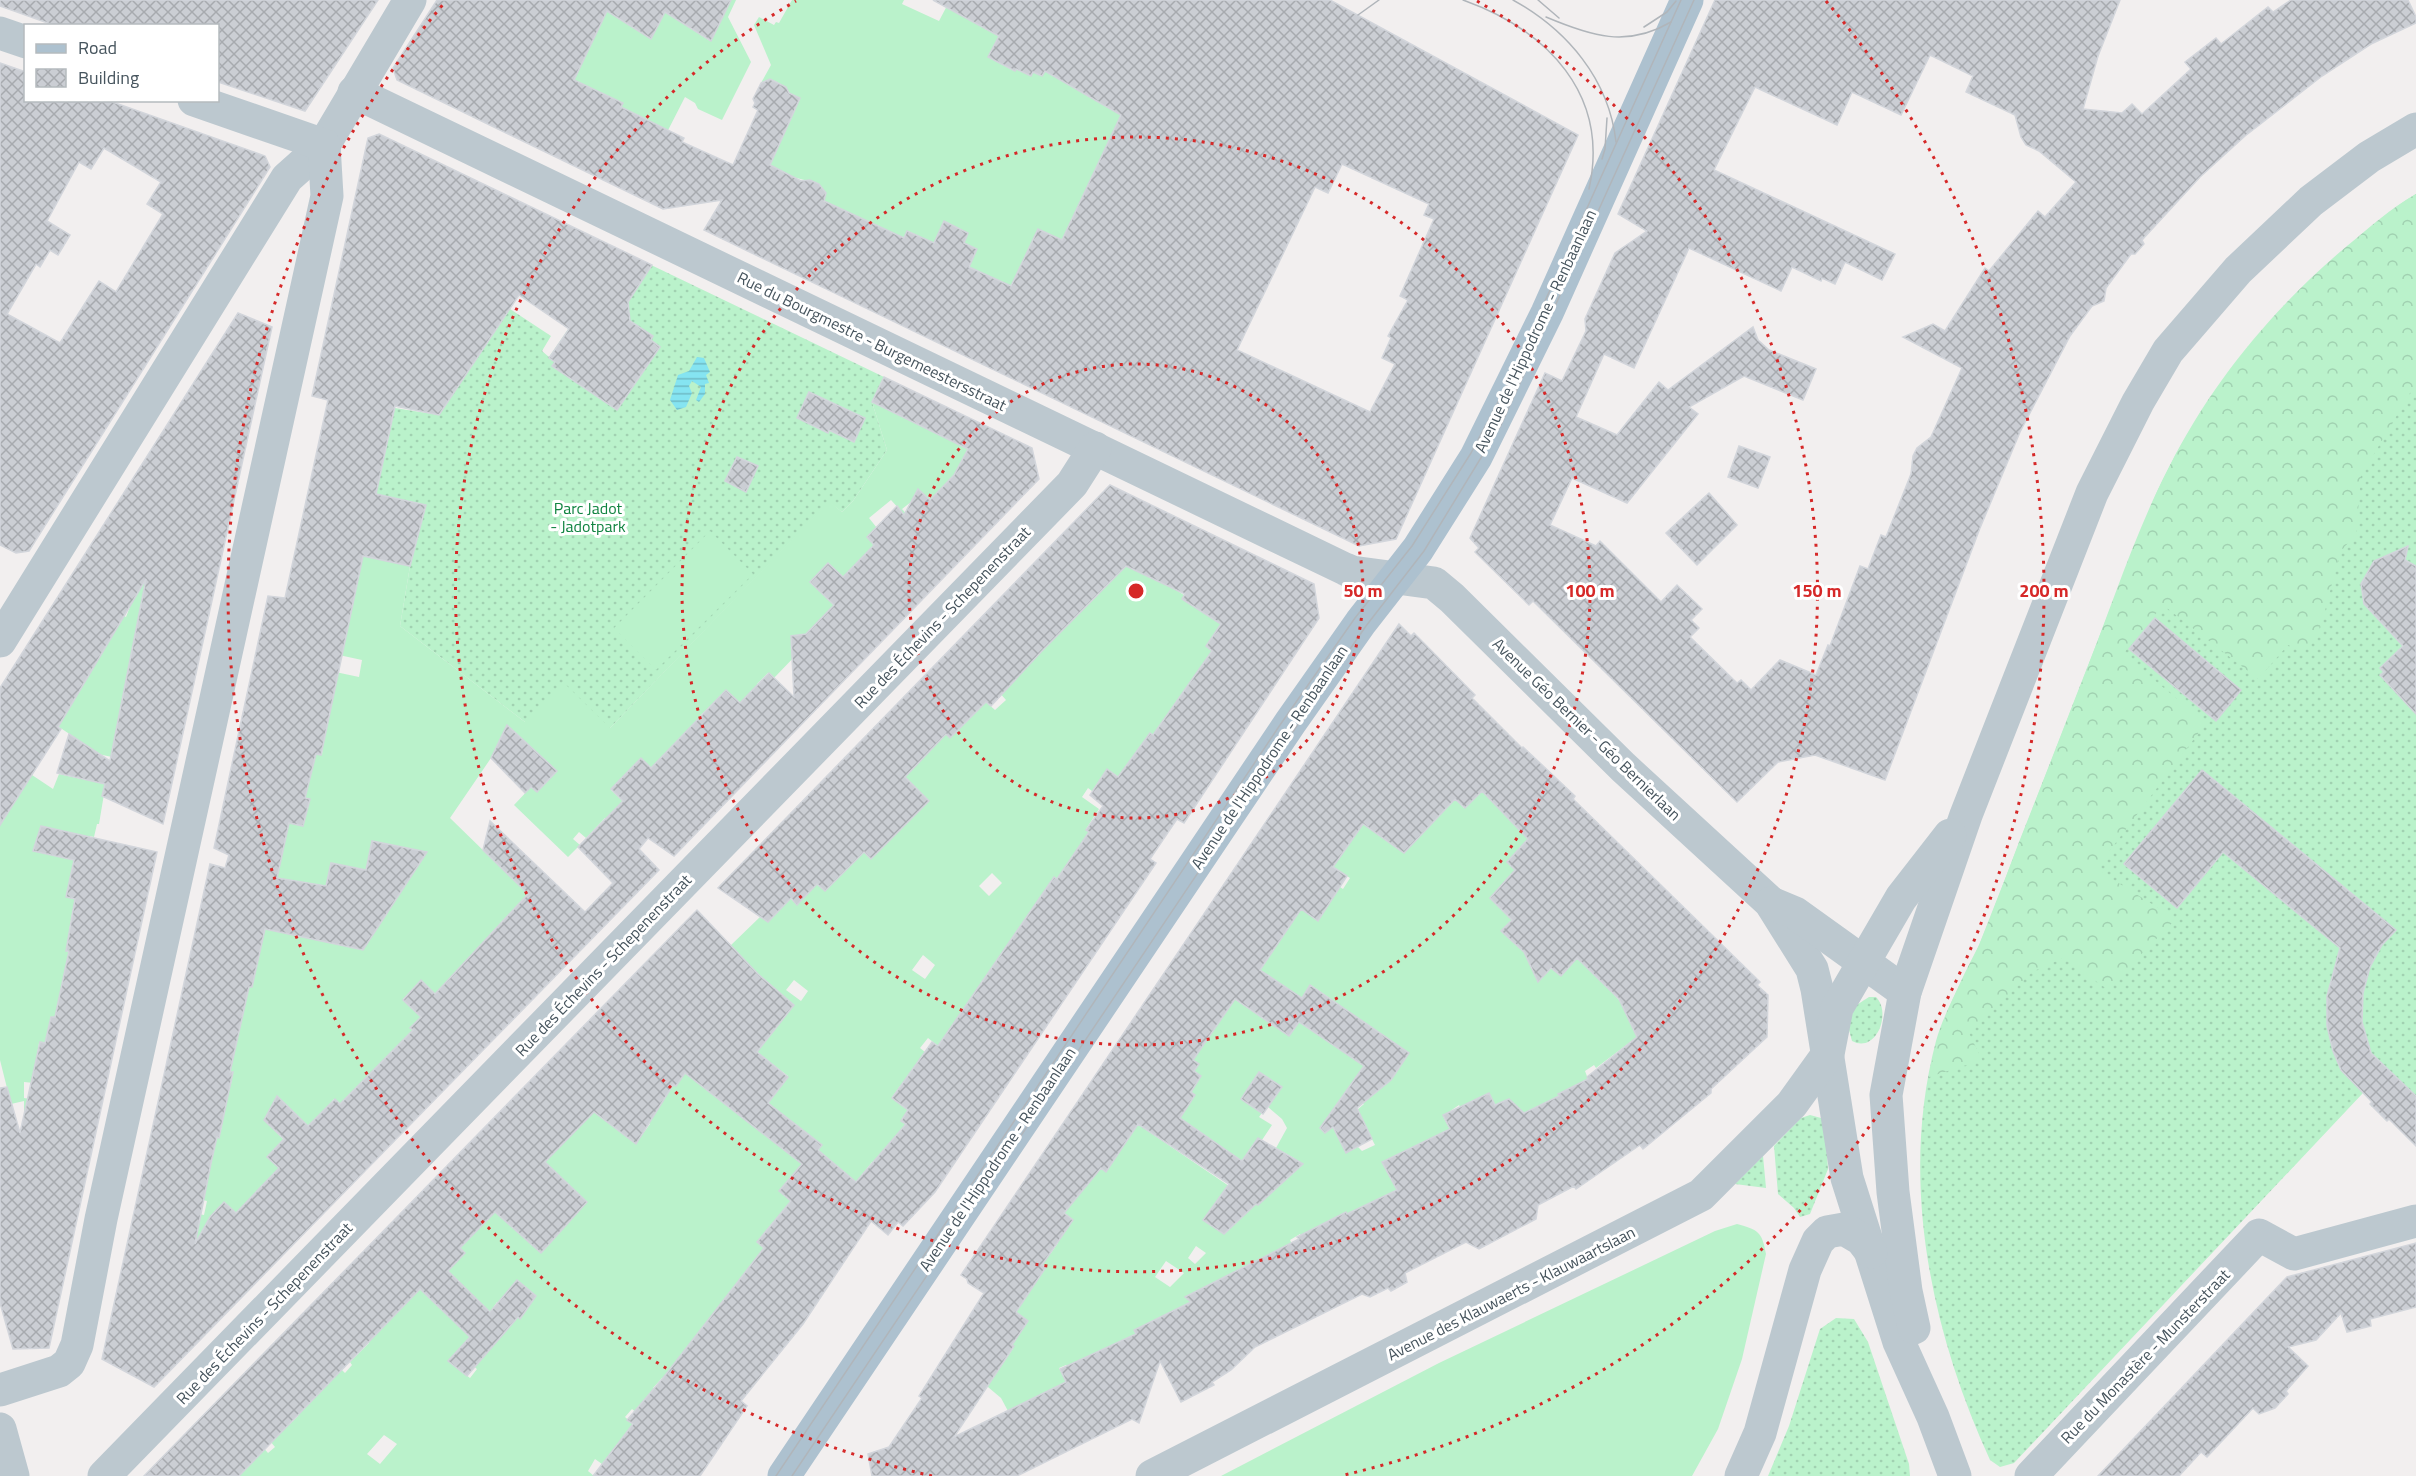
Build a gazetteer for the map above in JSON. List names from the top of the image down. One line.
{"streets":{"main road":["Avenue de l'Hippodrome - Renbaanlaan"],"street":["Rue du Bourgmestre - Burgemeestersstraat","Rue des Échevins - Schepenenstraat","Avenue Géo Bernier - Géo Bernierlaan","Avenue des Klauwaerts - Klauwaartslaan","Rue du Monastère - Munsterstraat"]},"crossings":[["Avenue de l'Hippodrome - Renbaanlaan","Rue du Bourgmestre - Burgemeestersstraat"],["Avenue de l'Hippodrome - Renbaanlaan","Avenue Géo Bernier - Géo Bernierlaan"],["Rue du Bourgmestre - Burgemeestersstraat","Rue des Échevins - Schepenenstraat"],["Rue du Bourgmestre - Burgemeestersstraat","Avenue Géo Bernier - Géo Bernierlaan"],["Avenue Géo Bernier - Géo Bernierlaan","Avenue des Klauwaerts - Klauwaartslaan"]],"parks":["Parc Jadot - Jadotpark"],"legend":["Road","Building"],"rings":["50 m","100 m","150 m","200 m"]}
